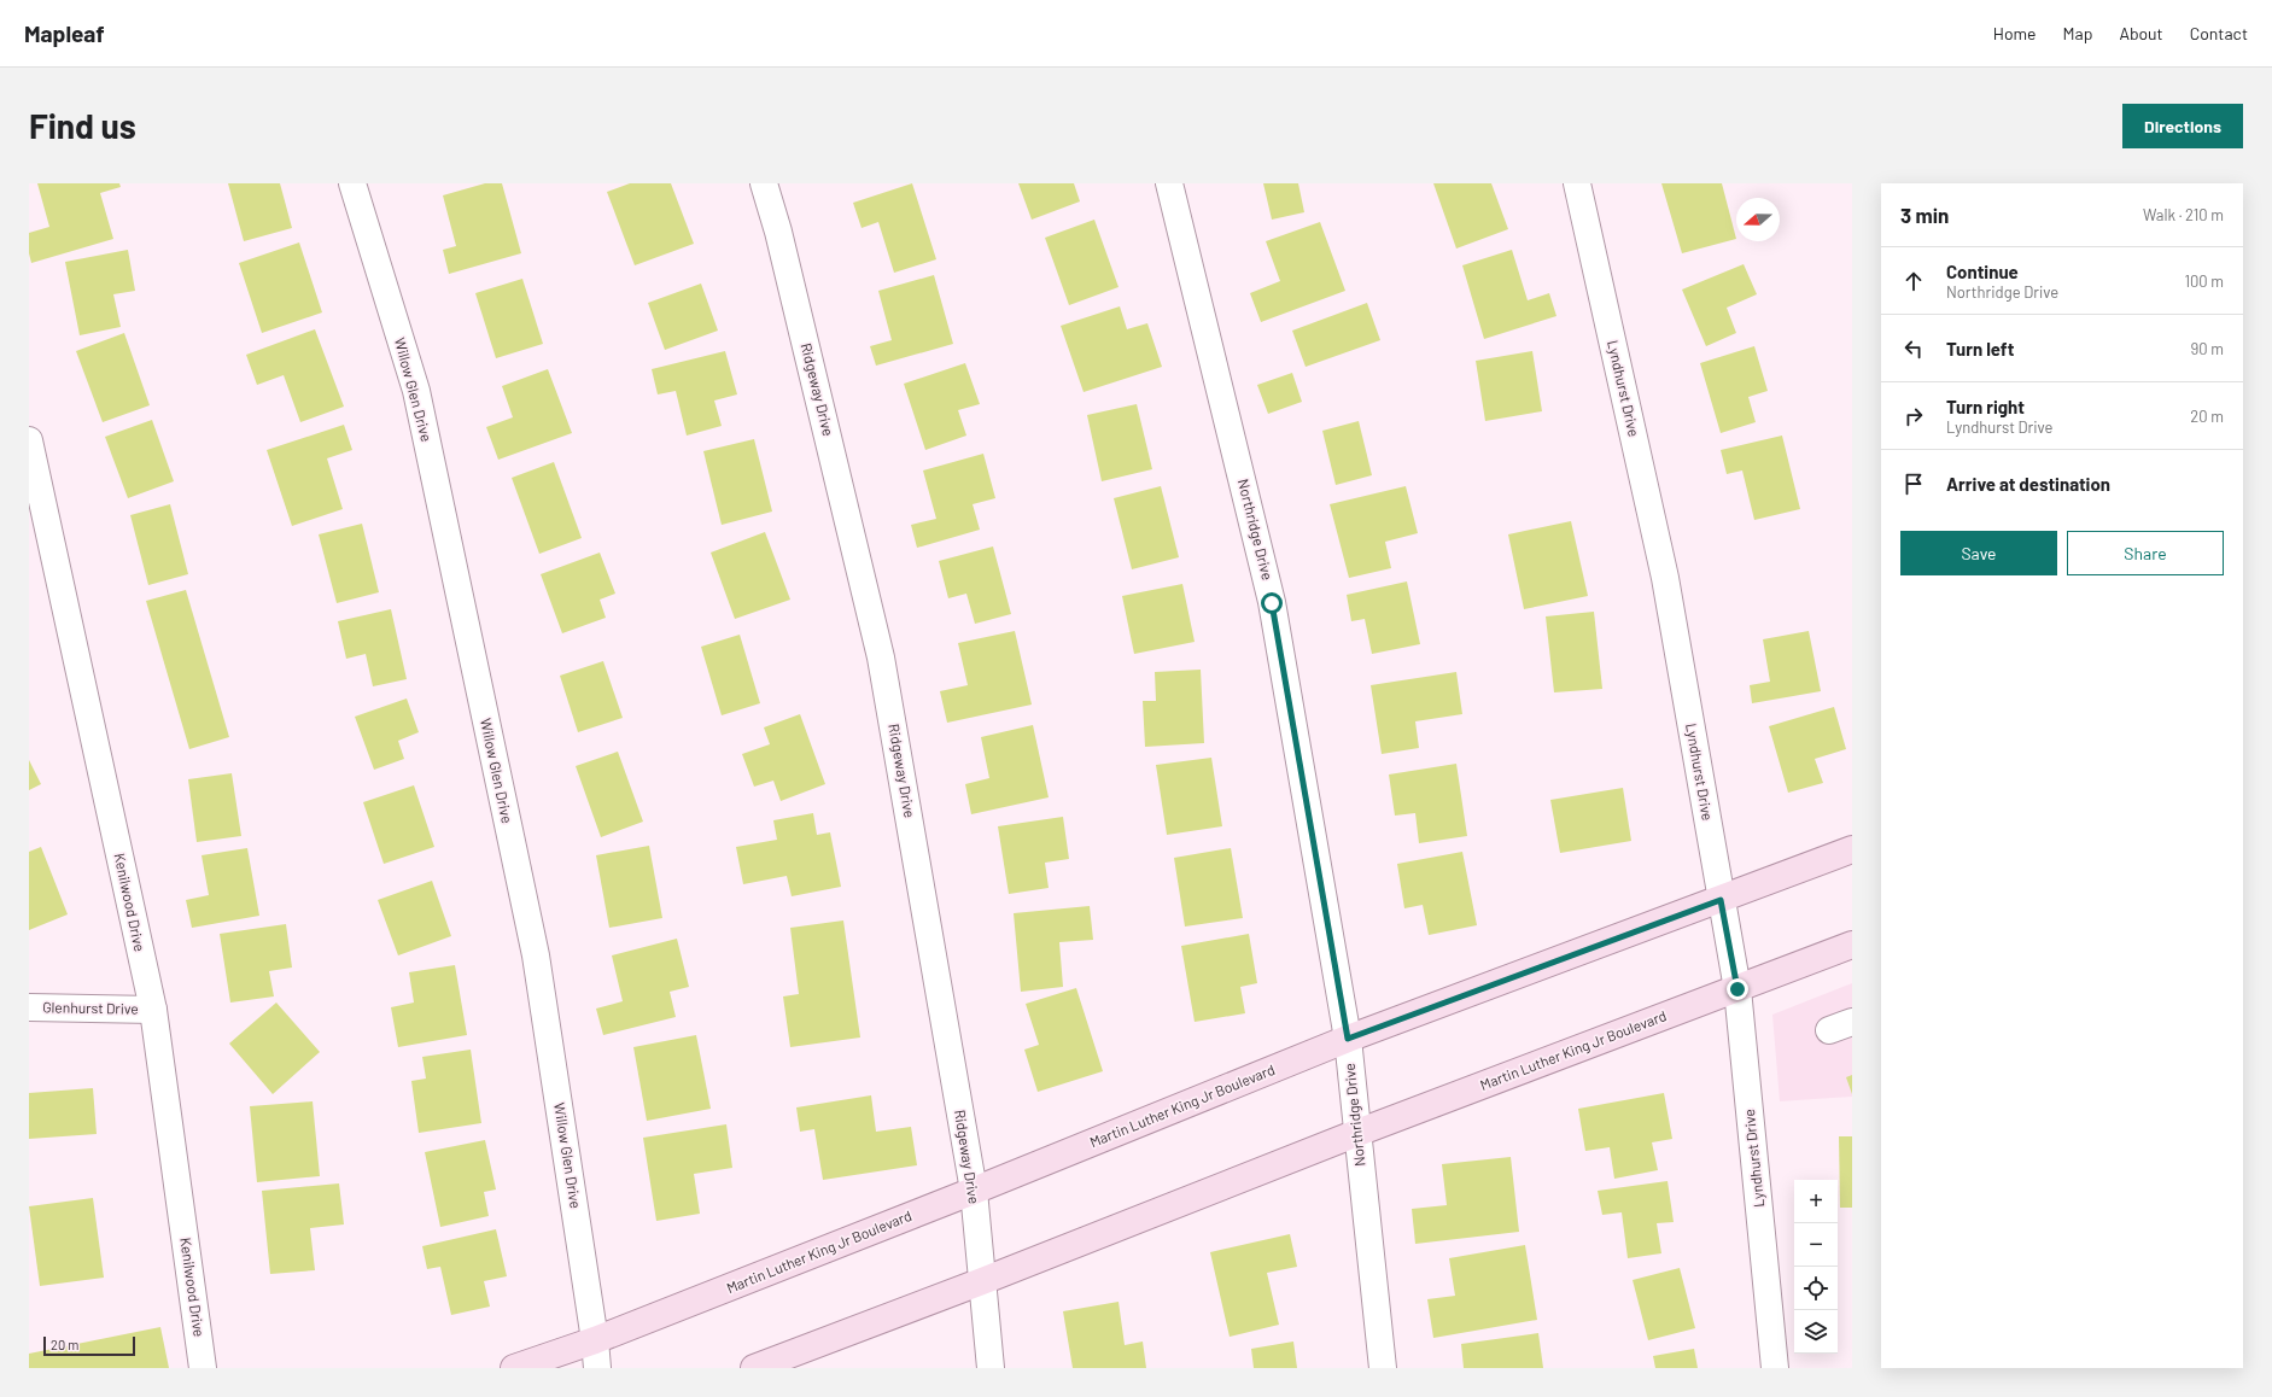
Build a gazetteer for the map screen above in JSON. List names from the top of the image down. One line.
{"streets":{"main road":["Martin Luther King Jr Boulevard"],"street":["Lyndhurst Drive","Willow Glen Drive","Ridgeway Drive","Northridge Drive","Kenilwood Drive","Glenhurst Drive"]},"crossings":[["Lyndhurst Drive","Martin Luther King Jr Boulevard"],["Willow Glen Drive","Martin Luther King Jr Boulevard"],["Ridgeway Drive","Martin Luther King Jr Boulevard"],["Northridge Drive","Martin Luther King Jr Boulevard"],["Kenilwood Drive","Glenhurst Drive"]],"scale_bar":"20 m","north":"left","page":{"header":"Mapleaf","nav":["Home","Map","About","Contact"],"buttons":["Directions",["Save","Share"]],"title":"Find us","heading":["3 min","Walk · 210 m"],"list":[["Continue","Northridge Drive","100 m"],["Turn left","90 m"],["Turn right","Lyndhurst Drive","20 m"],"Arrive at destination"],"map_buttons":["+","−"],"scale":"20 m"}}
